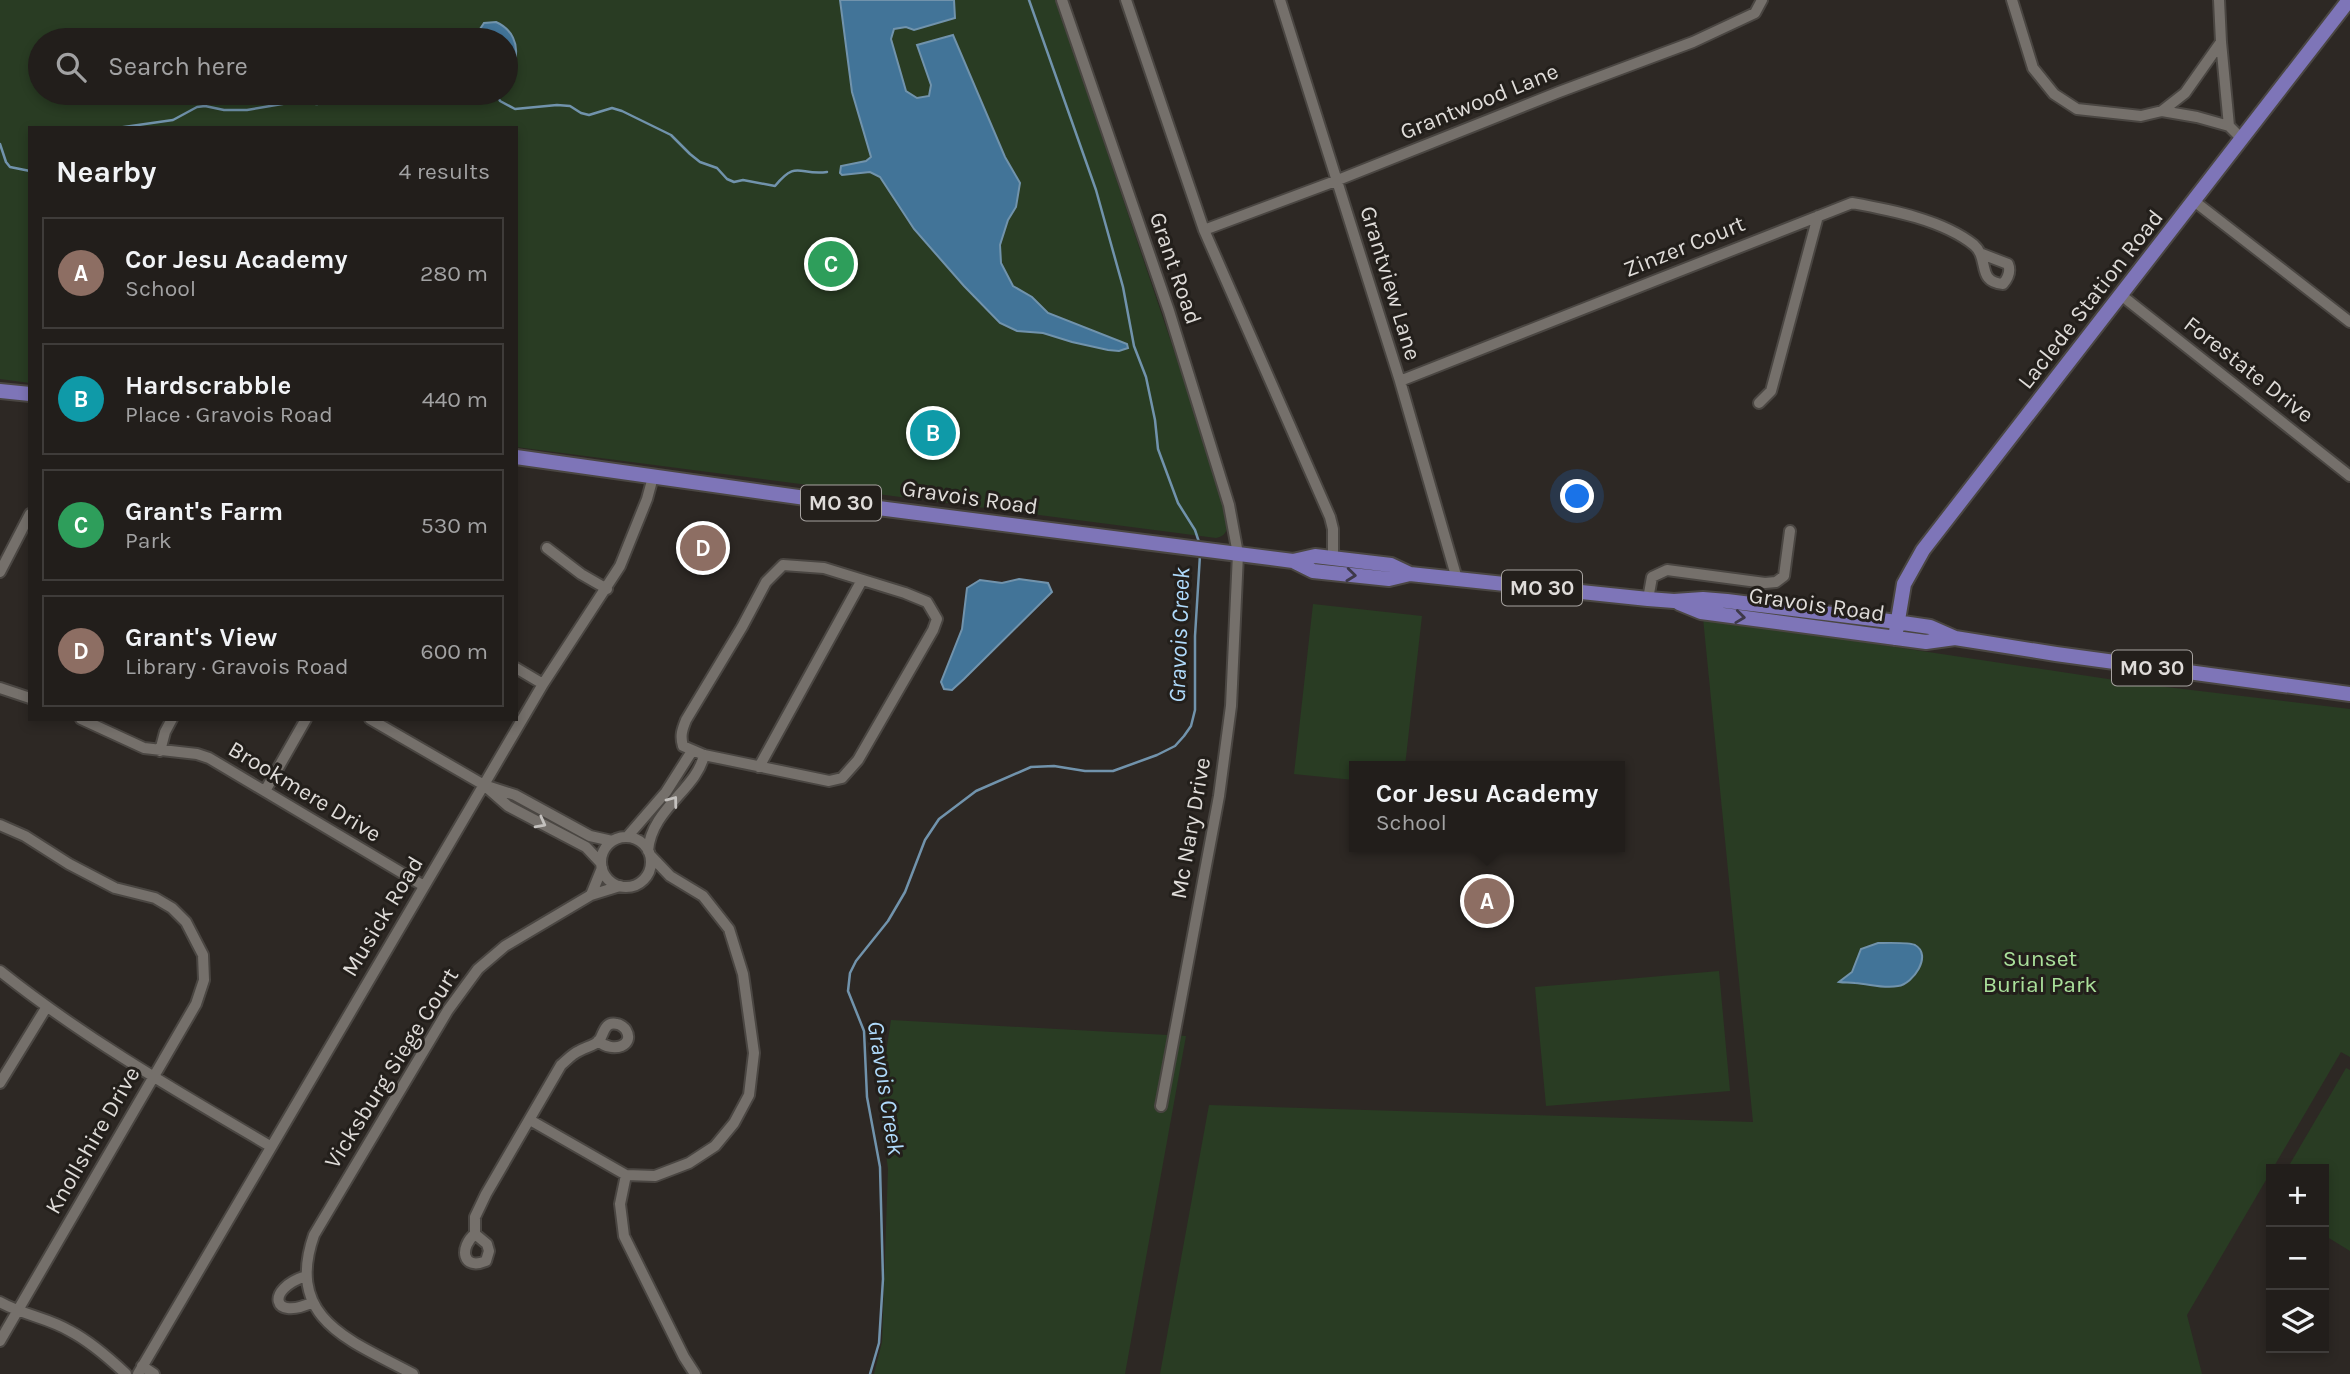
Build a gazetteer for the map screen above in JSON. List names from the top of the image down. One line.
{"streets":{"main road":["Laclede Station Road","Gravois Road","MO 30"],"street":["Grantwood Lane","Zinzer Court","Grant Road","Grantview Lane","Forestate Drive","Brookmere Drive","Mc Nary Drive","Musick Road","Vicksburg Siege Court","Knollshire Drive"]},"crossings":[["Grantwood Lane","Grantview Lane"],["Zinzer Court","Grantview Lane"],["Grant Road","Gravois Road"],["Grant Road","Mc Nary Drive"],["Grantview Lane","Gravois Road"],["Laclede Station Road","Forestate Drive"],["Laclede Station Road","Gravois Road"],["Gravois Road","Mc Nary Drive"],["Gravois Road","Musick Road"],["Brookmere Drive","Musick Road"]],"water":["Gravois Creek"],"parks":["Sunset Burial Park"],"page":{"search":"Search here","heading":["Nearby","4 results"],"list":[{"mark":"A","name":"Cor Jesu Academy","note":"School","value":"280 m"},{"mark":"B","name":"Hardscrabble","note":"Place · Gravois Road","value":"440 m"},{"mark":"C","name":"Grant's Farm","note":"Park","value":"530 m"},{"mark":"D","name":"Grant's View","note":"Library · Gravois Road","value":"600 m"}],"pins":["C","B","D","A"],"popup":["Cor Jesu Academy","School"],"map_buttons":["+","−"]}}
